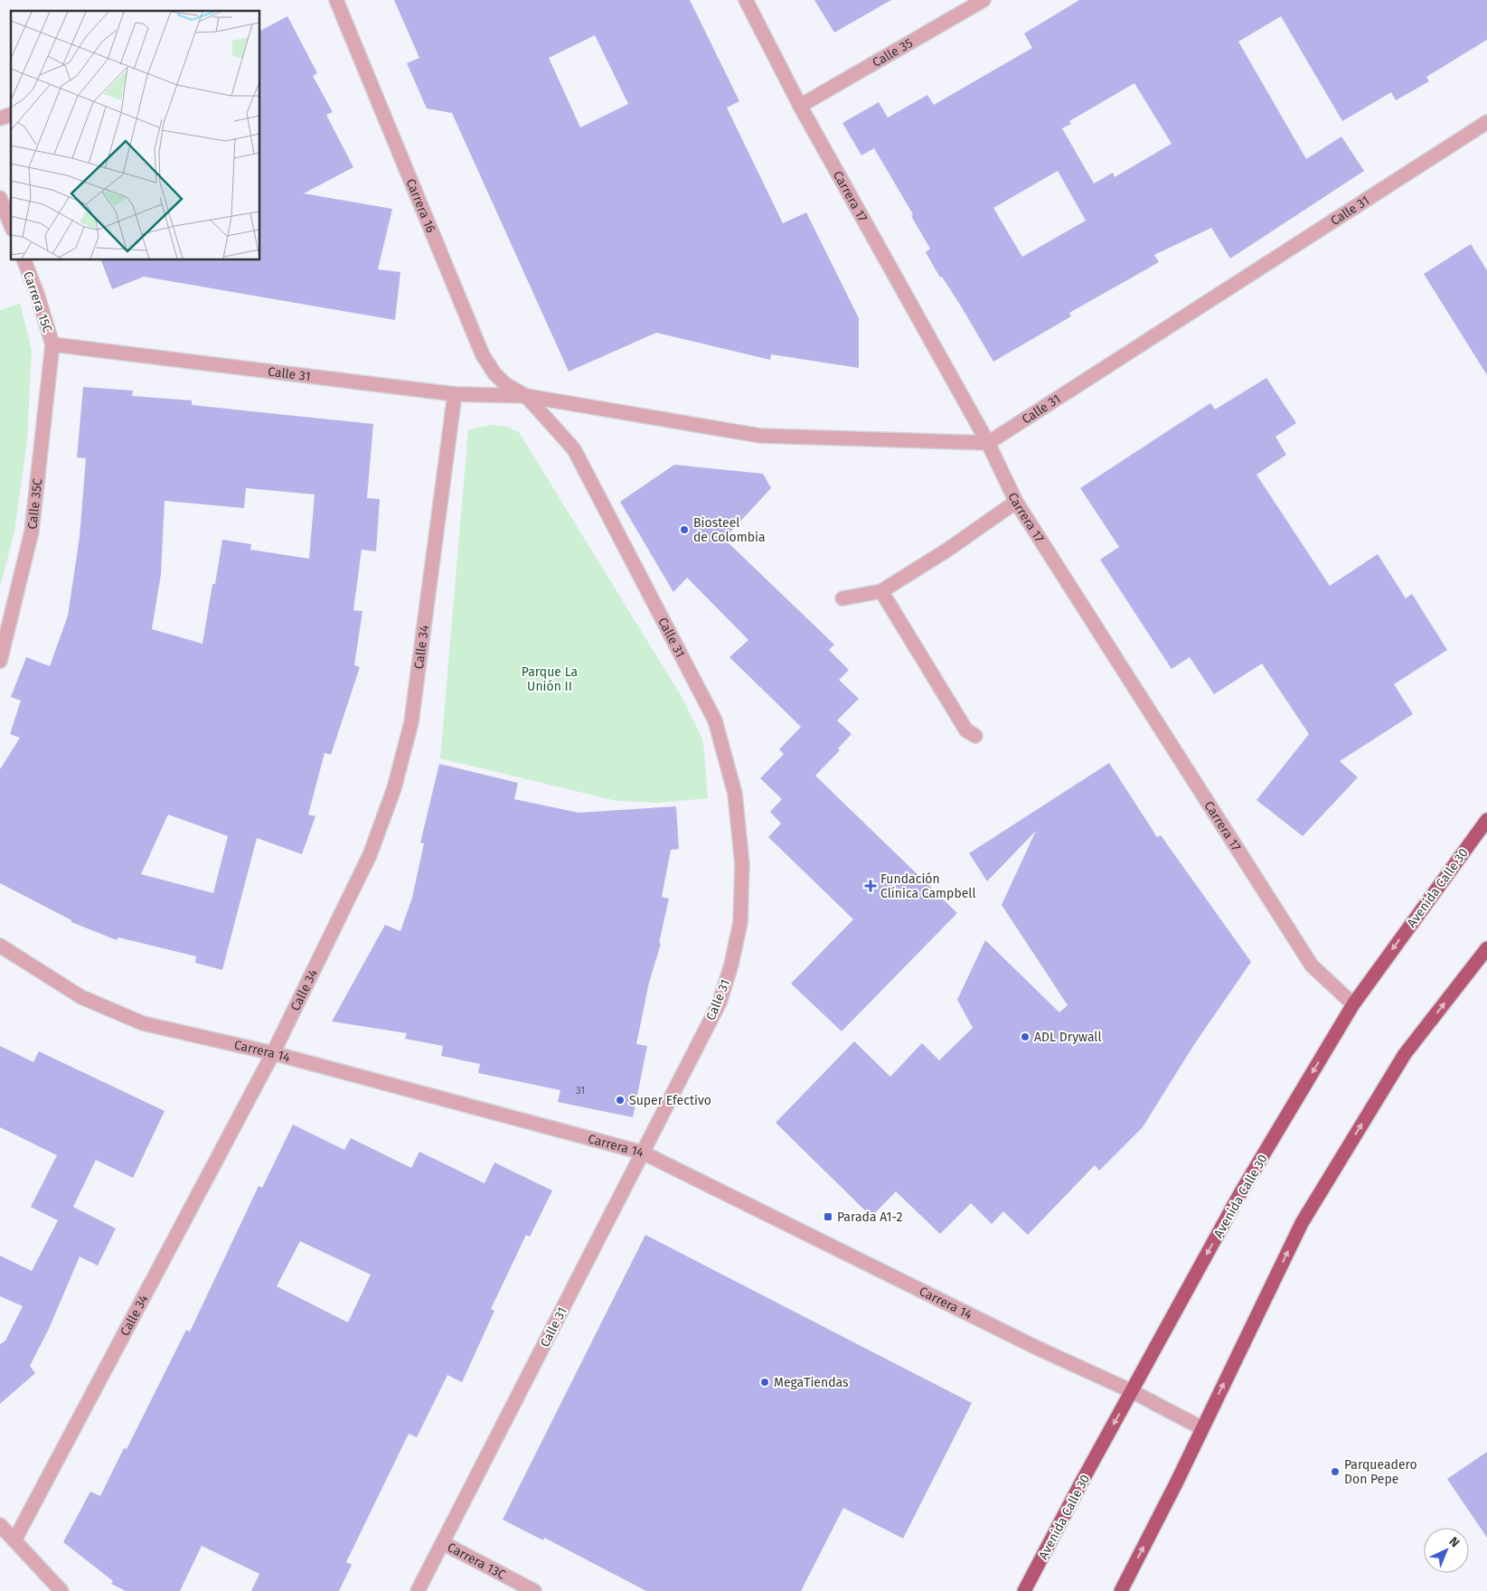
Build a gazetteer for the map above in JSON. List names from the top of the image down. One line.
{"streets":{"highway":["Avenida Calle 30"],"street":["Calle 35","Carrera 17","Carrera 16","Calle 31","Carrera 15C","Calle 35C","Calle 34","Carrera 14","Carrera 13C"]},"crossings":[["Calle 35","Carrera 17"],["Carrera 17","Calle 31"],["Carrera 17","Avenida Calle 30"],["Carrera 16","Calle 31"],["Calle 31","Carrera 15C"],["Calle 31","Calle 35C"],["Calle 31","Calle 34"],["Calle 31","Carrera 14"],["Calle 31","Carrera 13C"],["Carrera 15C","Calle 35C"],["Calle 34","Carrera 14"],["Avenida Calle 30","Carrera 14"]],"parks":["Parque La Unión II"],"places":{"other":["Biosteel de Colombia","ADL Drywall","Super Efectivo","MegaTiendas","Parqueadero Don Pepe"],"health":["Fundación Clínica Campbell"],"transit":["Parada A1-2"]},"house_numbers":["31"],"north":"top right"}
